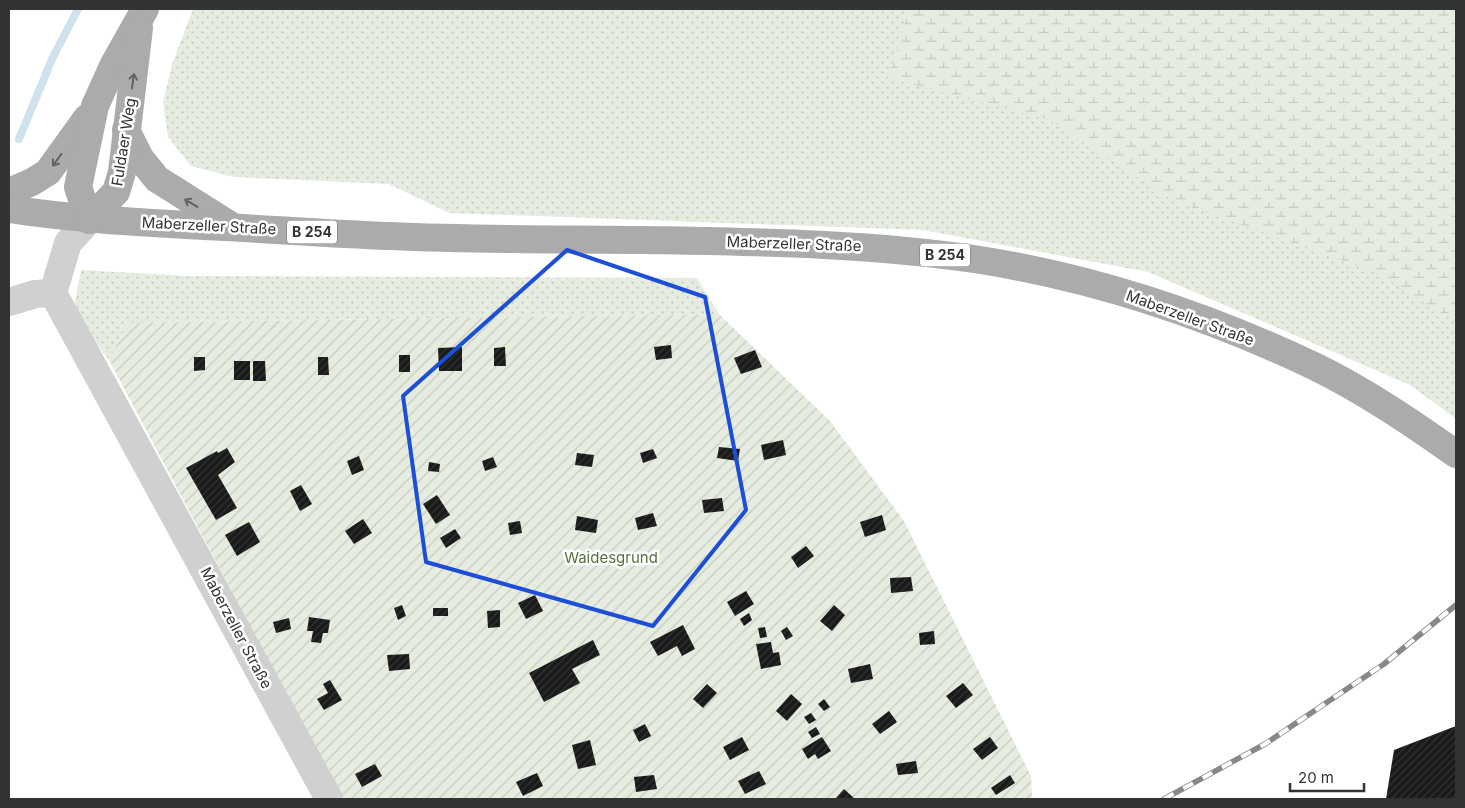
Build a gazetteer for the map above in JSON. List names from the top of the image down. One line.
{"streets":{"main road":["Fuldaer Weg","Maberzeller Straße","B 254"]},"crossings":[["Fuldaer Weg","Maberzeller Straße"]],"parks":["Waidesgrund"],"scale_bar":"20 m"}
